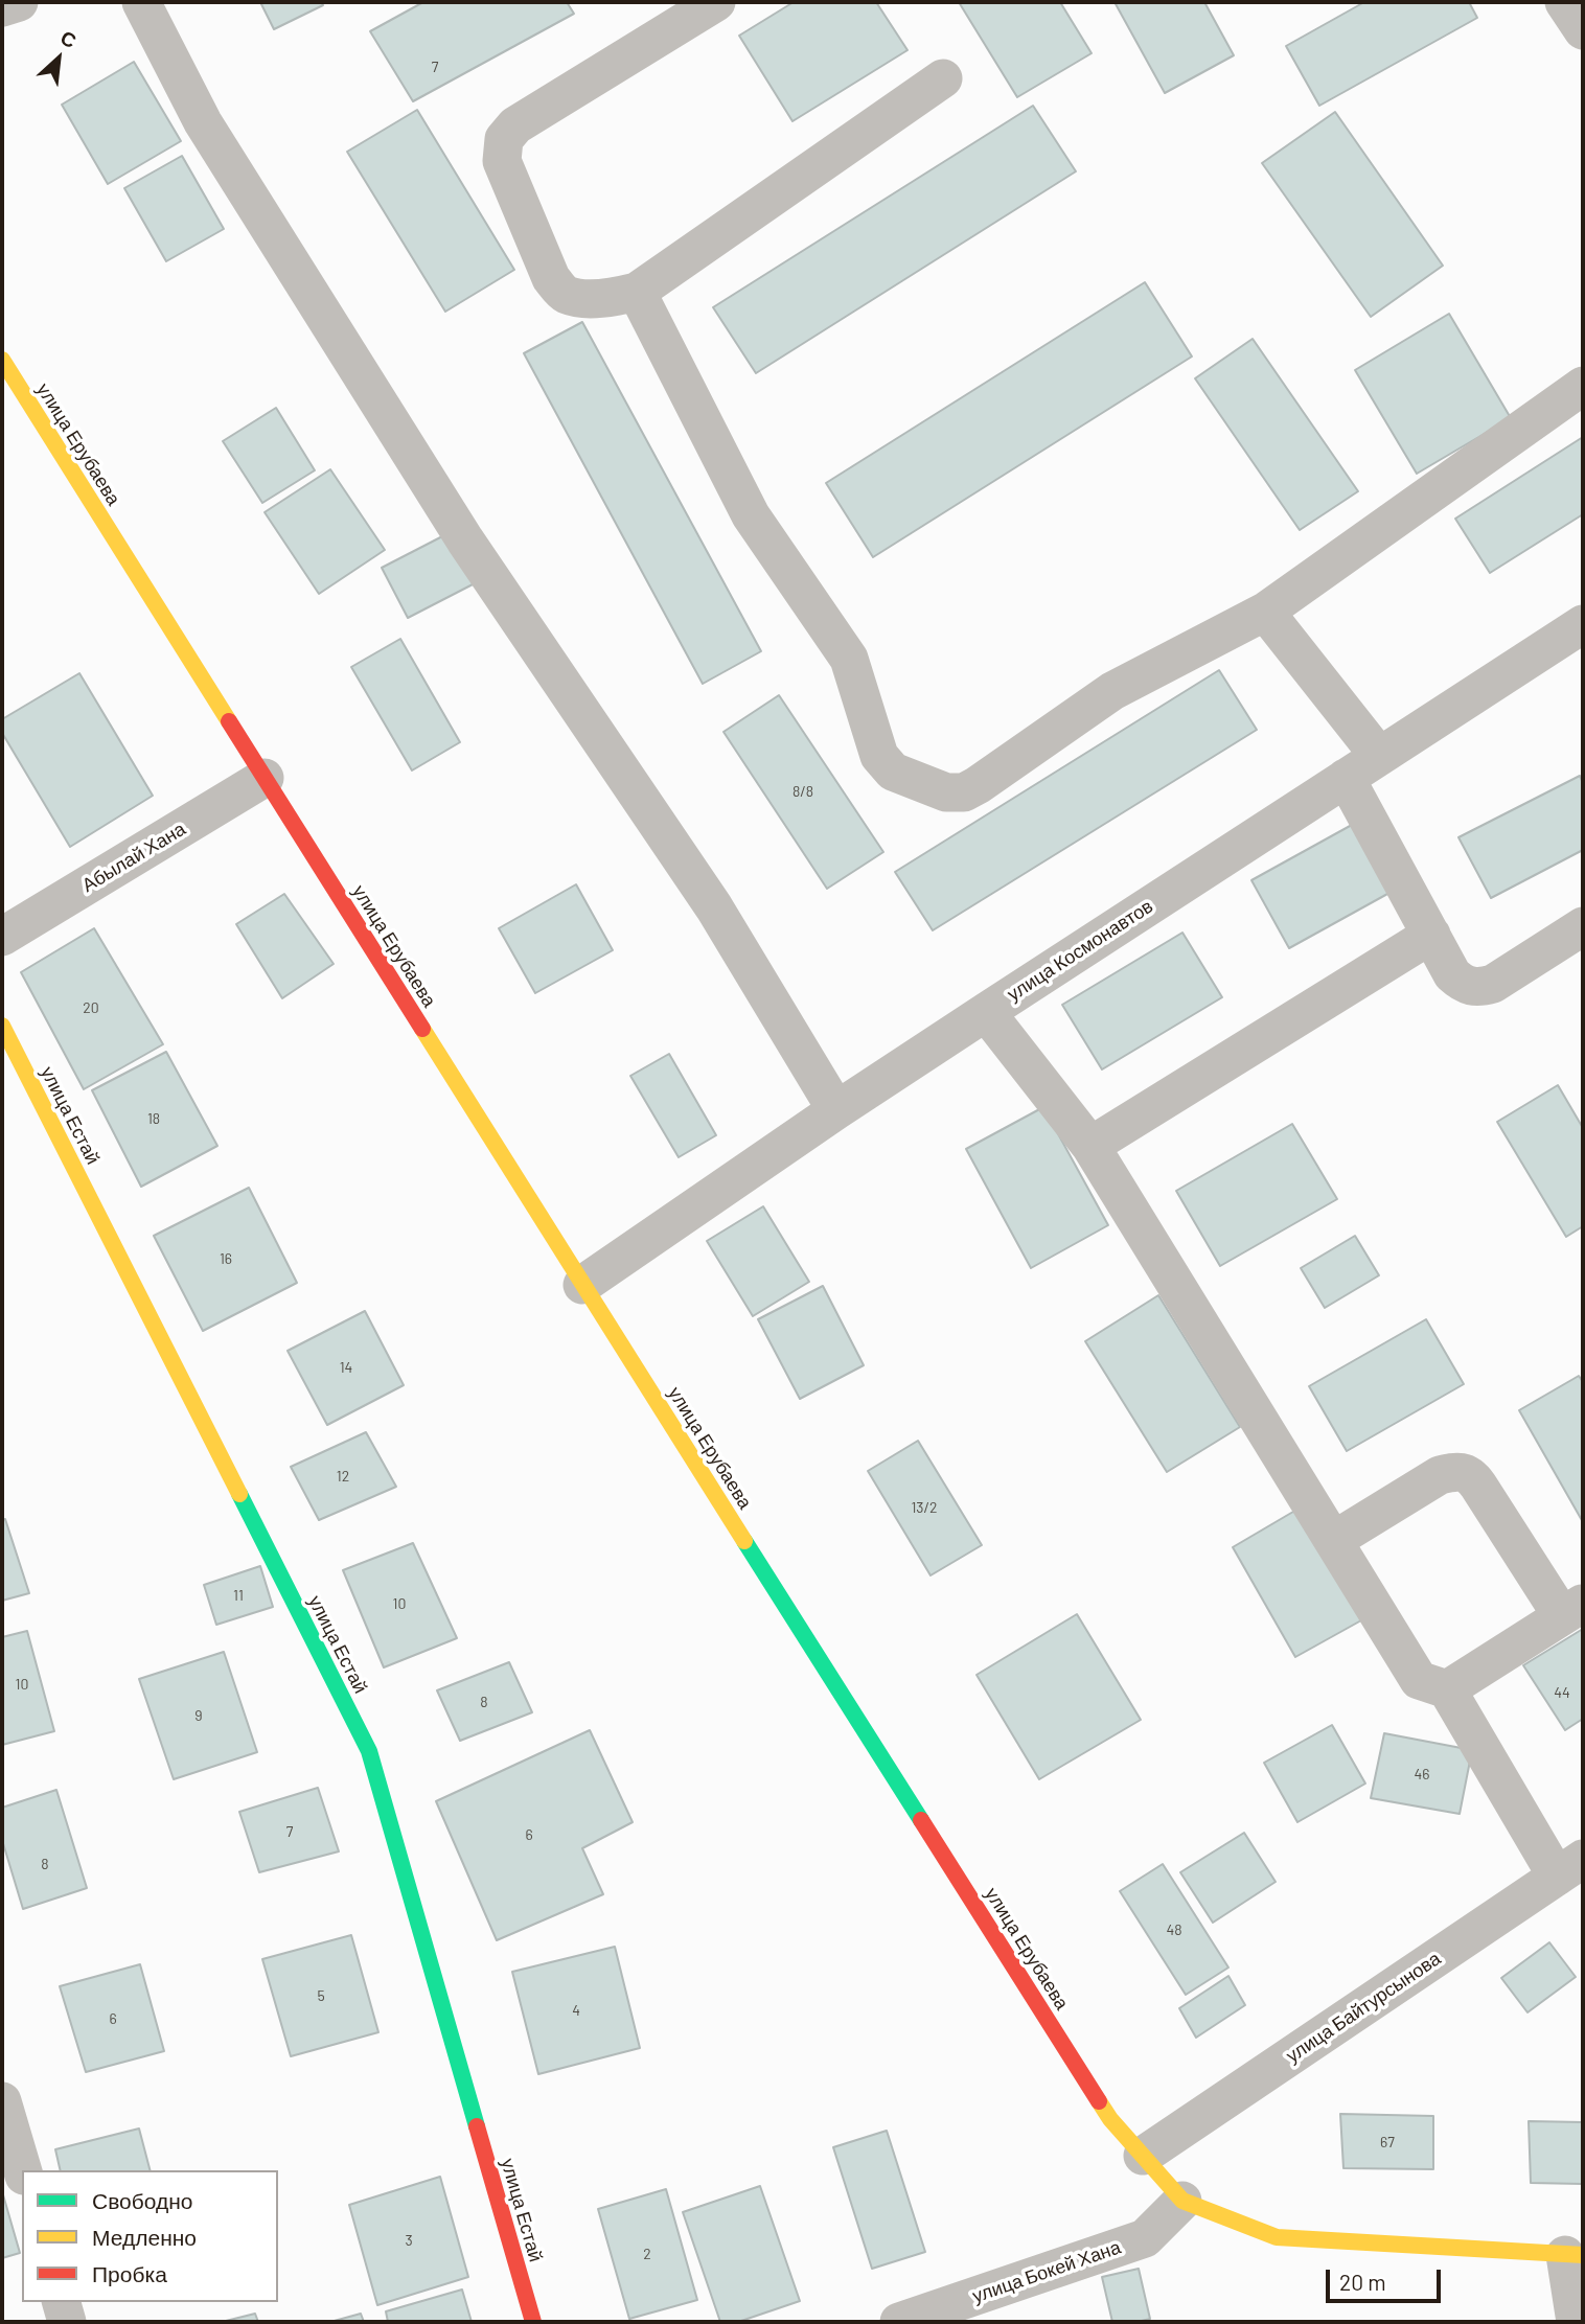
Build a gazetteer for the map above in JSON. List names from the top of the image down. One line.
{"streets":{"street":["улица Ерубаева","Абылай Хана","улица Космонавтов","улица Естай","улица Байтурсынова","улица Бокей Хана"]},"crossings":[["улица Ерубаева","Абылай Хана"],["улица Ерубаева","улица Космонавтов"],["улица Ерубаева","улица Байтурсынова"],["улица Ерубаева","улица Бокей Хана"]],"house_numbers":["7","8/8","20","18","16","14","12","13/2","11","10","10","44","8","9","46","7","6","8","48","5","4","6","67","3","2"],"legend":["Свободно","Медленно","Пробка"],"scale_bar":"20 m","north":"top right"}
